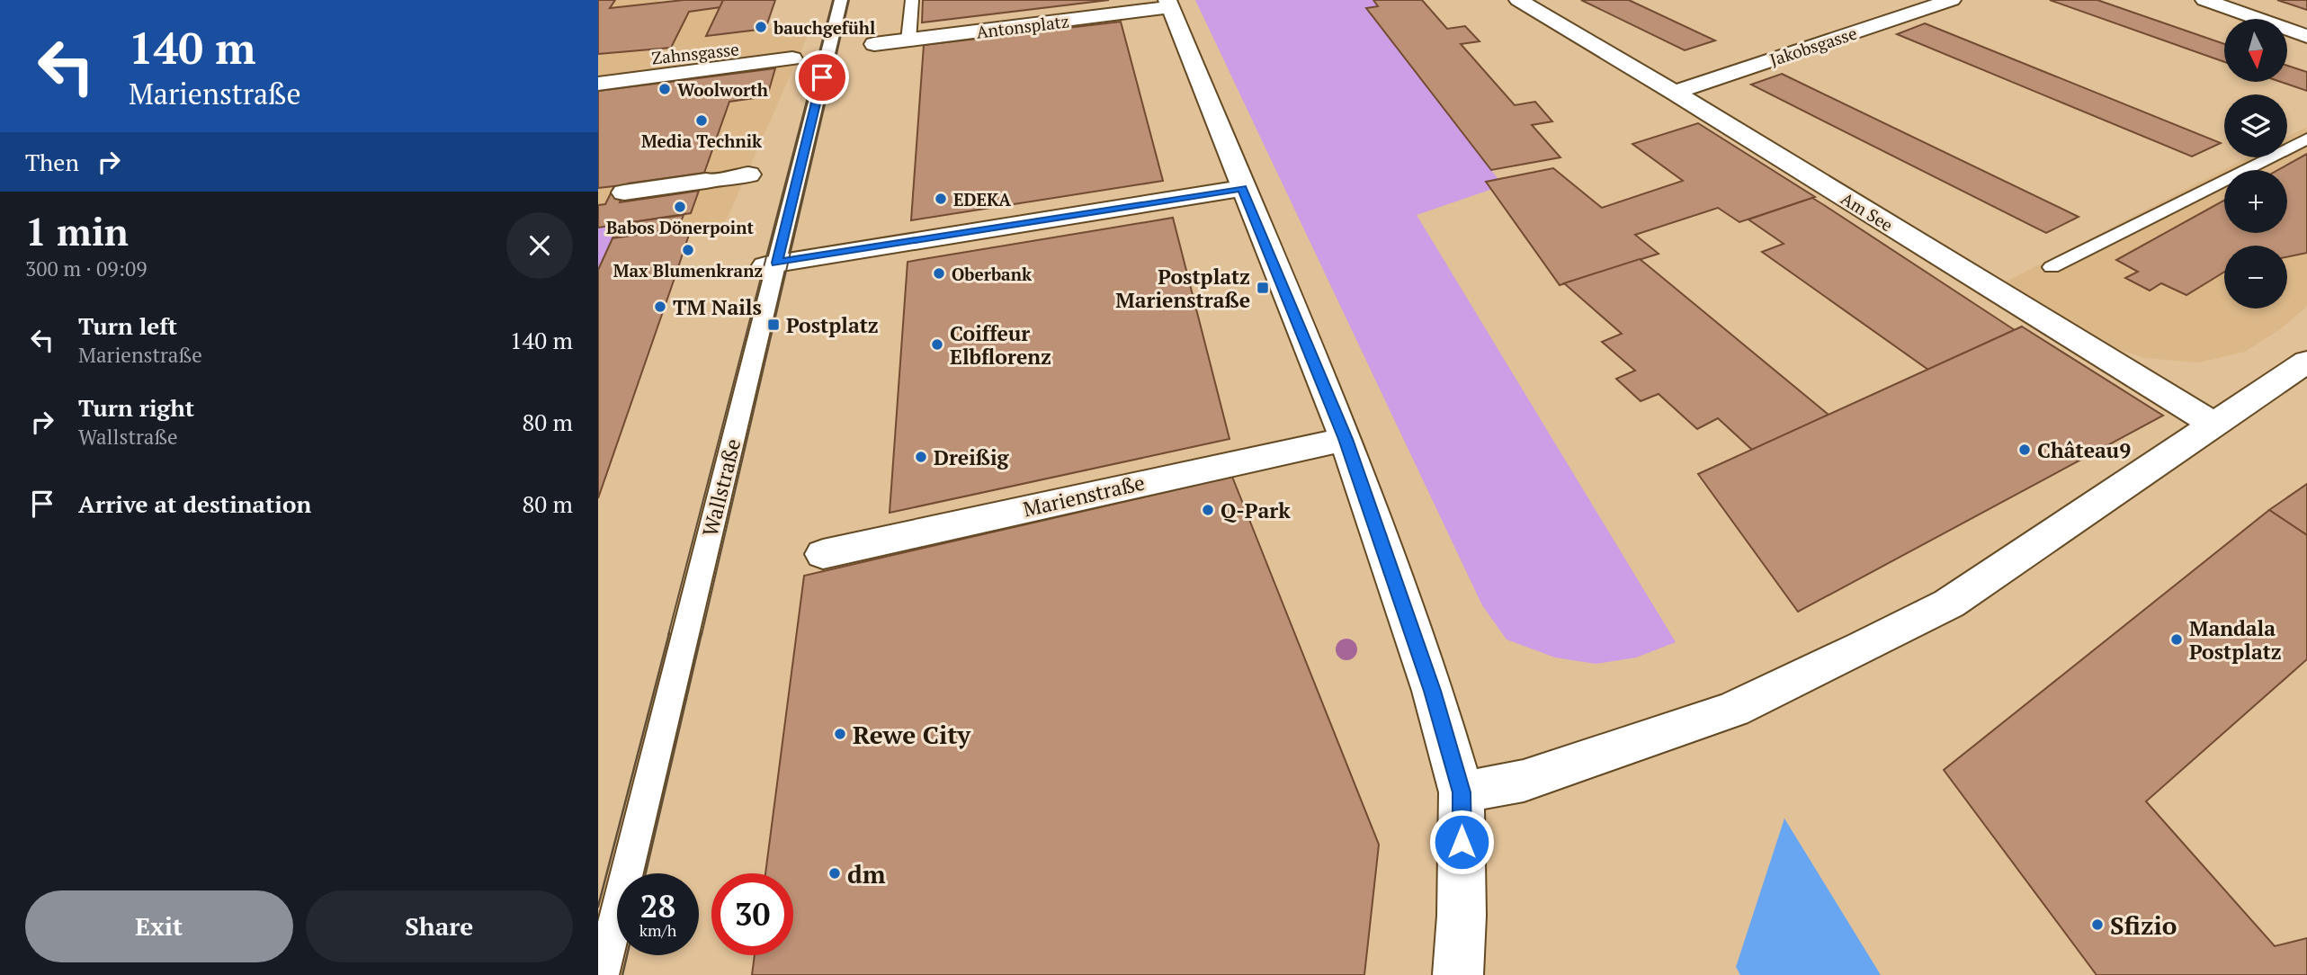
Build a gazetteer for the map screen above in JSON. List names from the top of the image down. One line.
{"streets":{"street":["Antonsplatz","Jakobsgasse","Zahnsgasse","Am See","Marienstraße"],"lane":["Wallstraße"]},"crossings":[["Jakobsgasse","Am See"]],"places":{"other":["bauchgefühl","Woolworth","Media Technik","EDEKA","Babos Dönerpoint","Max Blumenkranz","Oberbank","TM Nails","Coiffeur Elbflorenz","Château9","Dreißig","Q-Park","Mandala Postplatz","Rewe City","dm","Sfizio"],"transit":["Postplatz Marienstraße","Postplatz"]},"north":"bottom","page":{"turn":["140 m","Marienstraße"],"map_buttons":["+","−"],"then":"Then","heading":["1 min","300 m · 09:09"],"list":[{"name":"Turn left","note":"Marienstraße","value":"140 m"},{"name":"Turn right","note":"Wallstraße","value":"80 m"},{"name":"Arrive at destination","value":"80 m"}],"speed":"28 km/h","limit":"30","buttons":["Exit","Share"]}}
